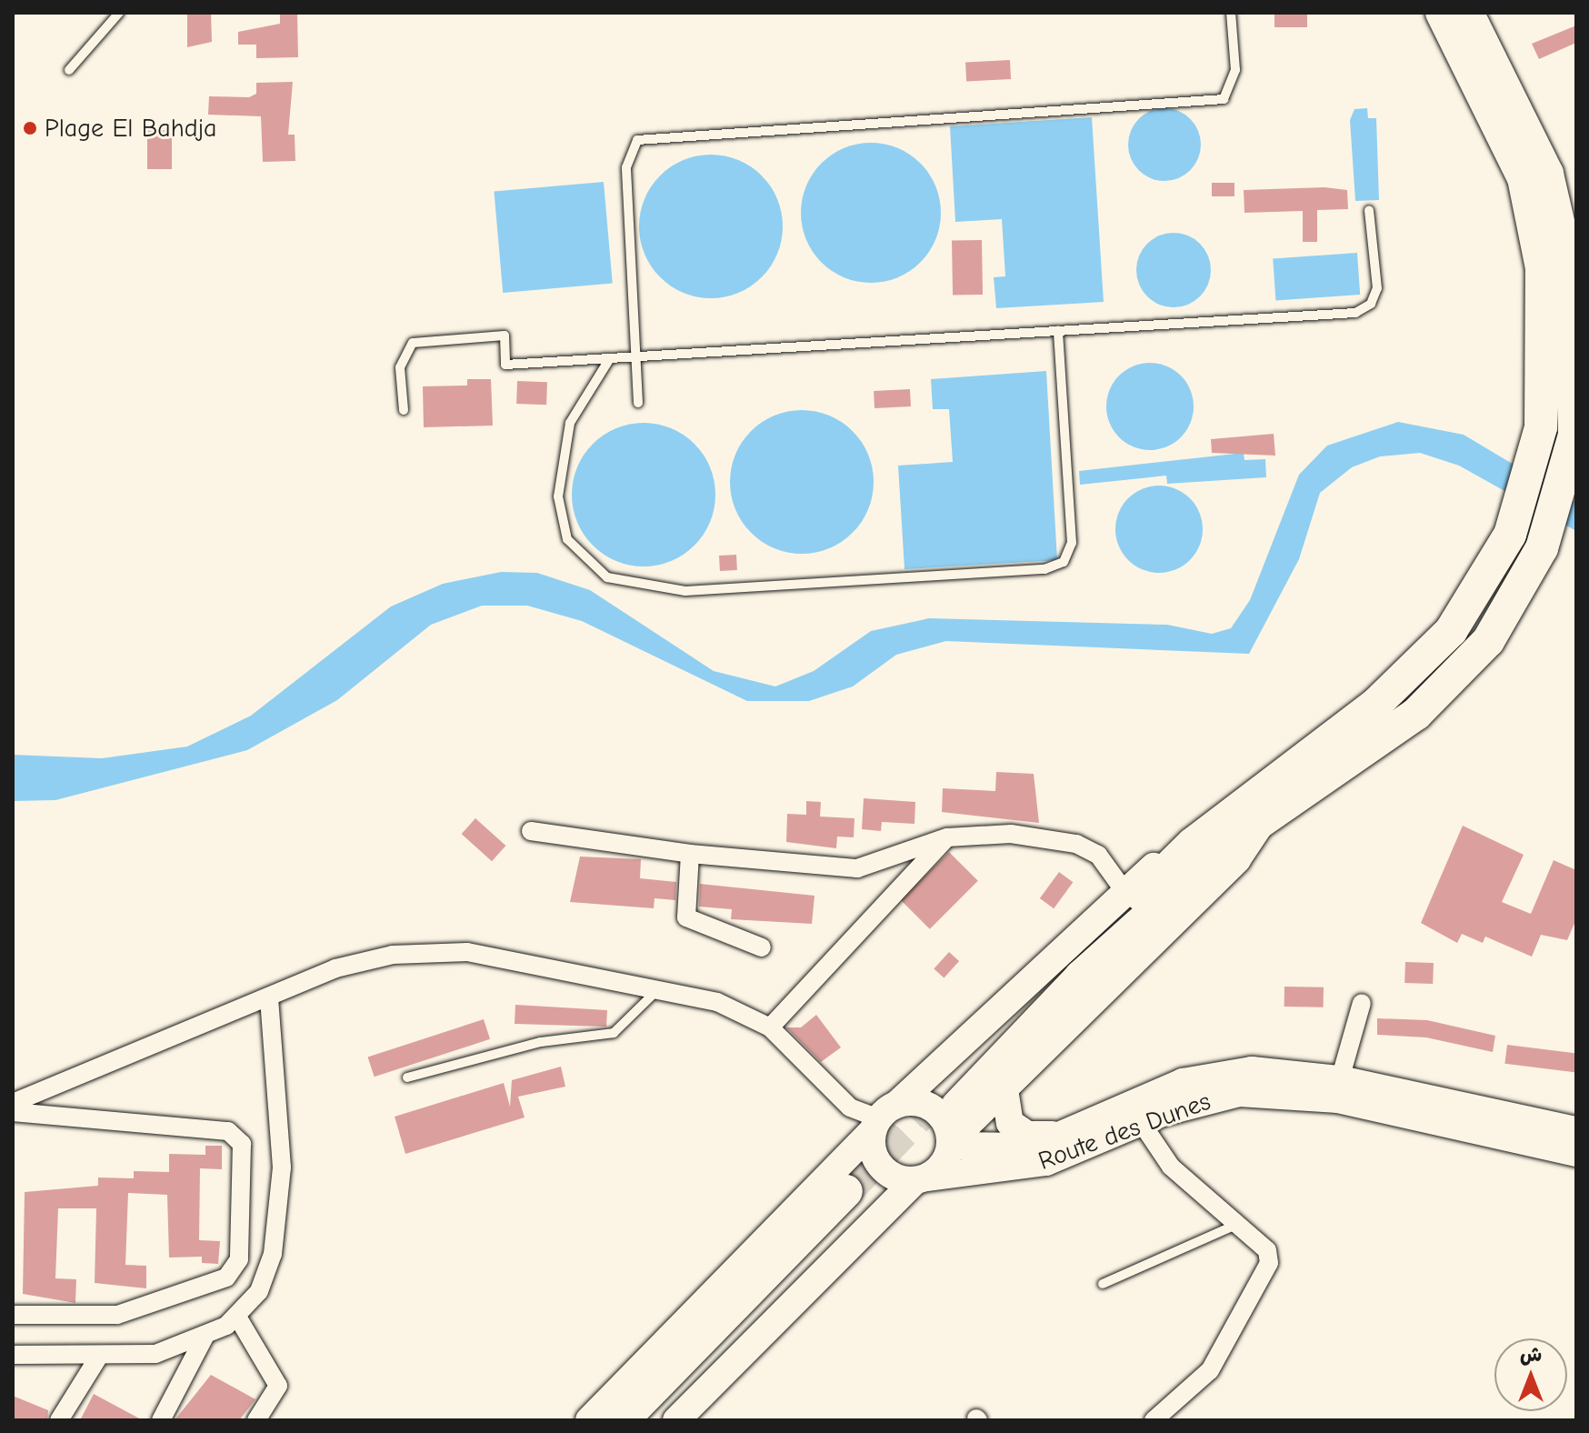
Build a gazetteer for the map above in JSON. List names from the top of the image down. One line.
{"streets":{"main road":["Route des Dunes"]},"places":["Plage El Bahdja"],"north":"top"}
